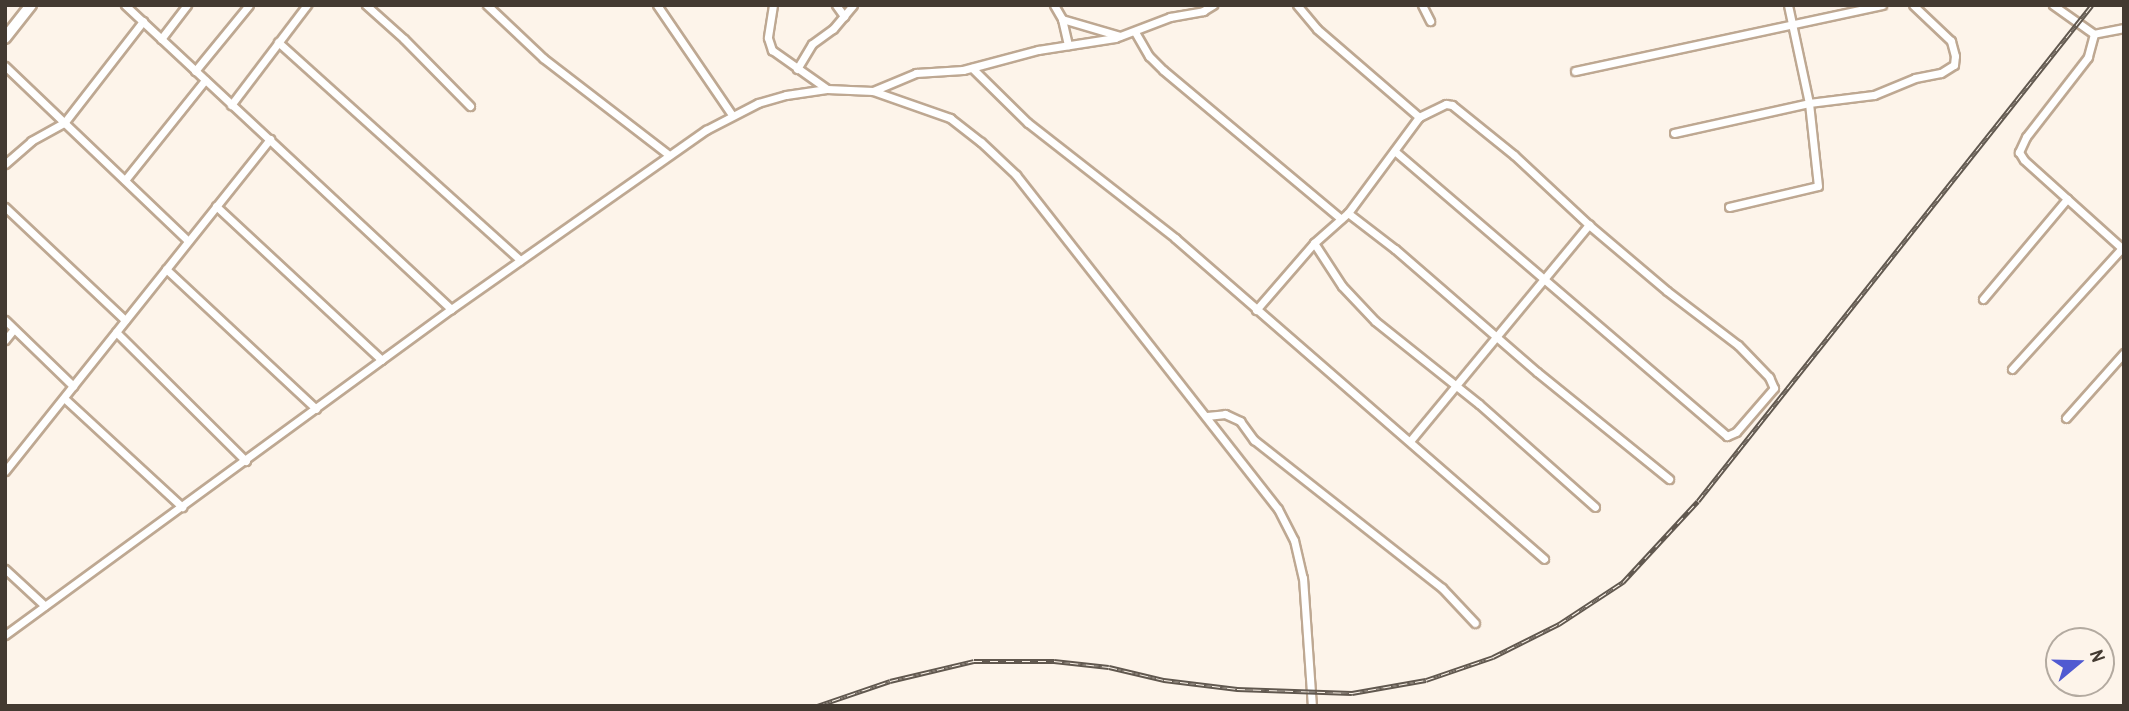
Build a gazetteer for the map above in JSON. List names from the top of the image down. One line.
{"north":"right"}
